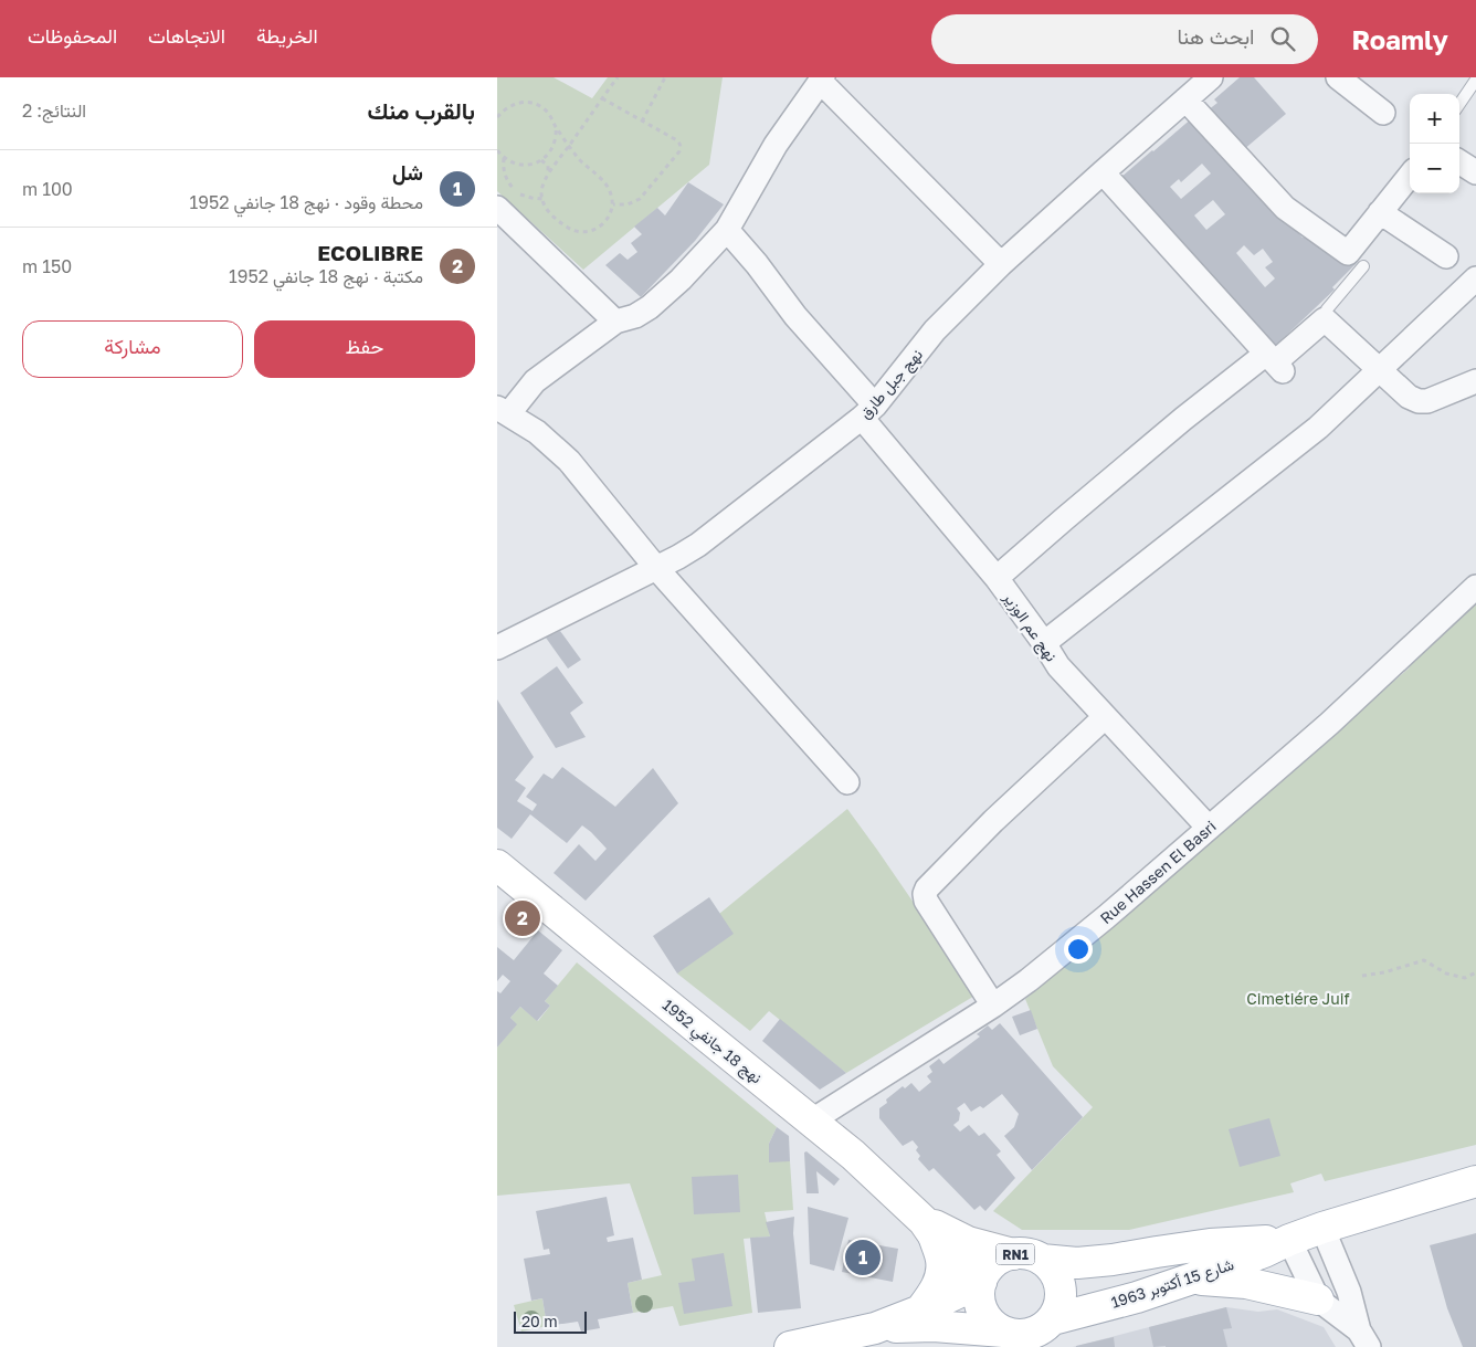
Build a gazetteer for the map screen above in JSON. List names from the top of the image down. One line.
{"streets":{"main road":["نهج 18 جانفي 1952","RN1","شارع 15 أكتوبر 1963"],"street":["نهج جبل طارق","نهج عم الوزير","Rue Hassen El Basri"]},"crossings":[["نهج جبل طارق","نهج عم الوزير"],["نهج عم الوزير","Rue Hassen El Basri"],["Rue Hassen El Basri","نهج 18 جانفي 1952"],["RN1","شارع 15 أكتوبر 1963"]],"parks":["Cimetiére Juif"],"scale_bar":"20 m","page":{"header":"Roamly","search":"ابحث هنا","nav":["الخريطة","الاتجاهات","المحفوظات"],"heading":["بالقرب منك","النتائج: 2"],"map_buttons":["+","−"],"list":[{"mark":"1","name":"شل","note":"محطة وقود · نهج 18 جانفي 1952","value":"100 m"},{"mark":"2","name":"ECOLIBRE","note":"مكتبة · نهج 18 جانفي 1952","value":"150 m"}],"buttons":["حفظ","مشاركة"],"pins":["2","1"],"scale":"20 m"}}
